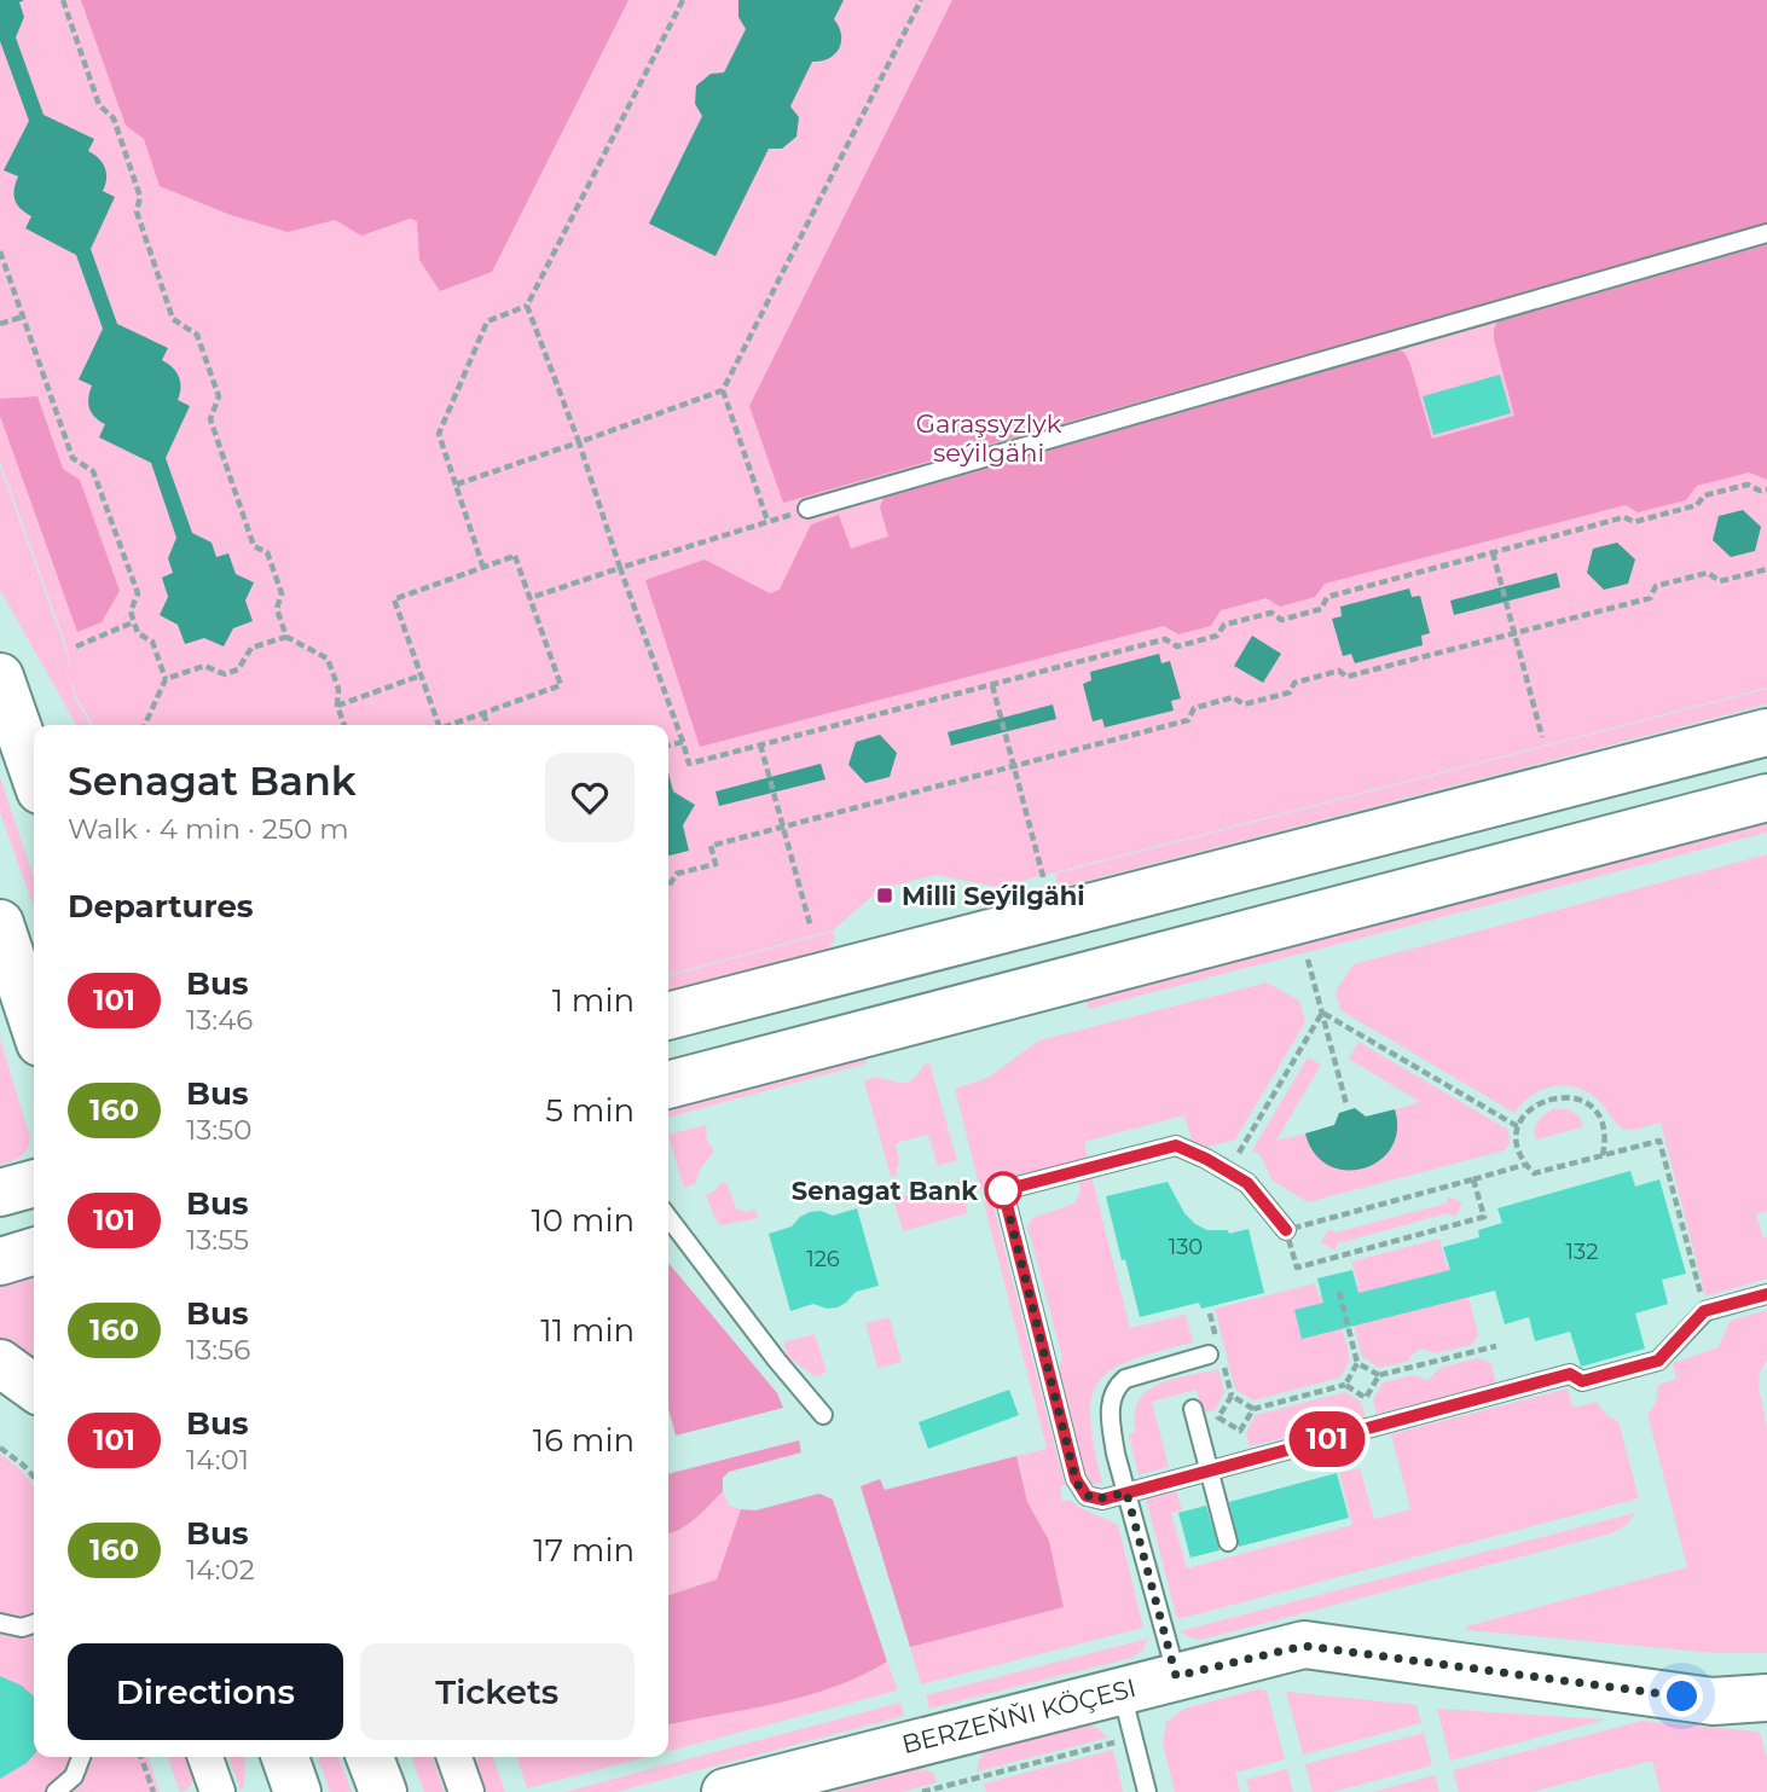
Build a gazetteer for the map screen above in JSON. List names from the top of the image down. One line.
{"streets":{"main road":["BERZEŇŇI KÖÇESI"]},"parks":["Garaşsyzlyk seýilgähi"],"places":{"transit":["Milli Seýilgähi"],"other":["Senagat Bank"]},"lines":["bus line 101"],"house_numbers":["130","132","126"],"page":{"on_map":"101","heading":[["Senagat Bank","Walk · 4 min · 250 m"],"Departures"],"list":[{"mark":"101","name":"Bus","note":"13:46","value":"1 min"},{"mark":"160","name":"Bus","note":"13:50","value":"5 min"},{"mark":"101","name":"Bus","note":"13:55","value":"10 min"},{"mark":"160","name":"Bus","note":"13:56","value":"11 min"},{"mark":"101","name":"Bus","note":"14:01","value":"16 min"},{"mark":"160","name":"Bus","note":"14:02","value":"17 min"}],"buttons":["Directions","Tickets"]}}
